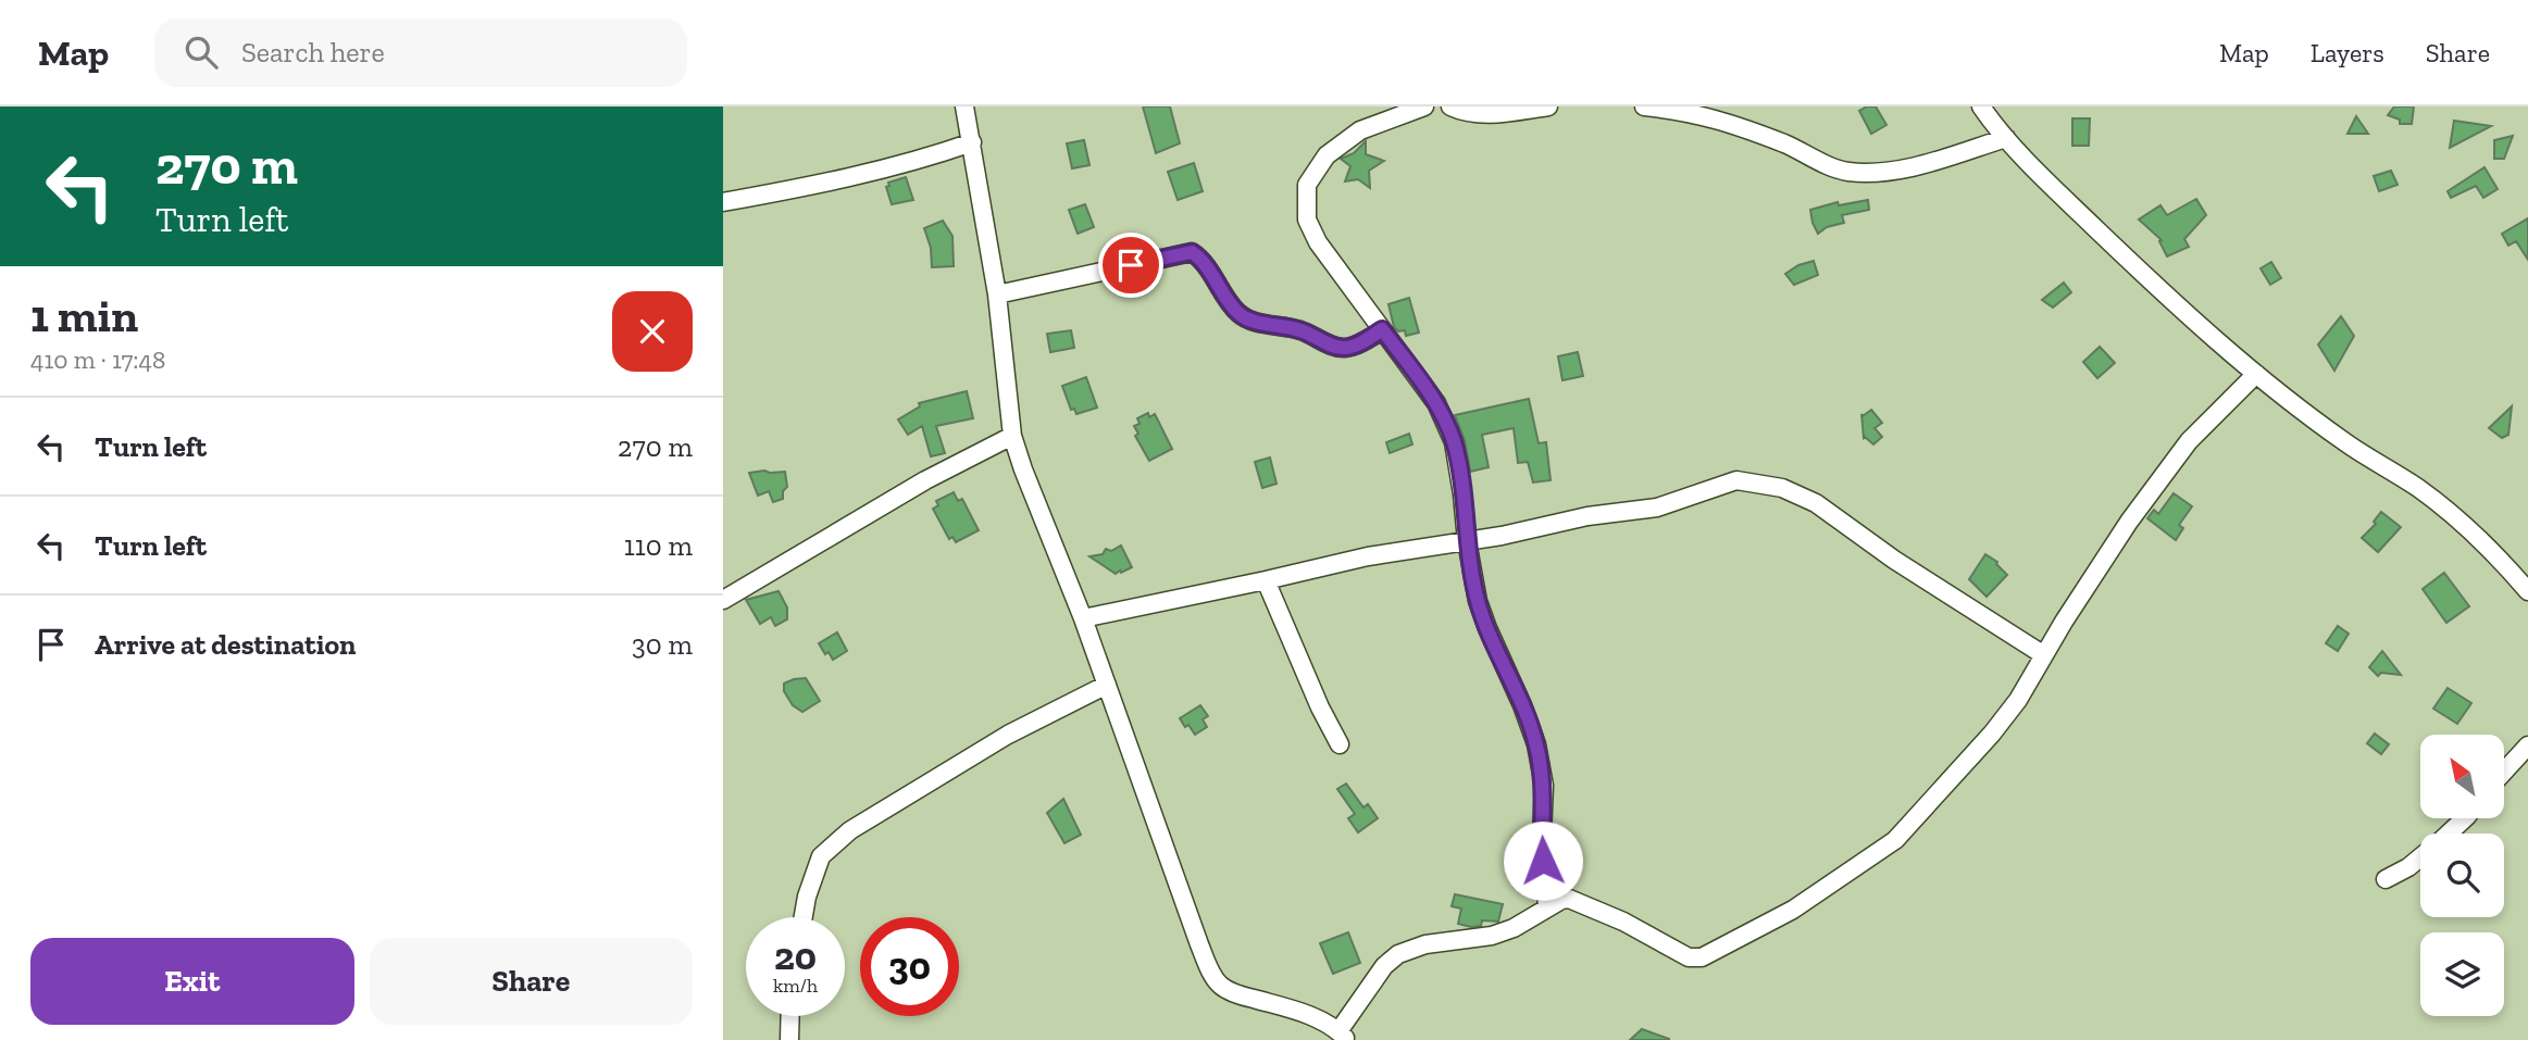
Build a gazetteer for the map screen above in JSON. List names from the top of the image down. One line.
{"north":"top left","page":{"header":"Map","search":"Search here","nav":["Map","Layers","Share"],"turn":["270 m","Turn left"],"heading":["1 min","410 m · 17:48"],"list":[{"name":"Turn left","value":"270 m"},{"name":"Turn left","value":"110 m"},{"name":"Arrive at destination","value":"30 m"}],"speed":"20 km/h","limit":"30","buttons":["Exit","Share"]}}
